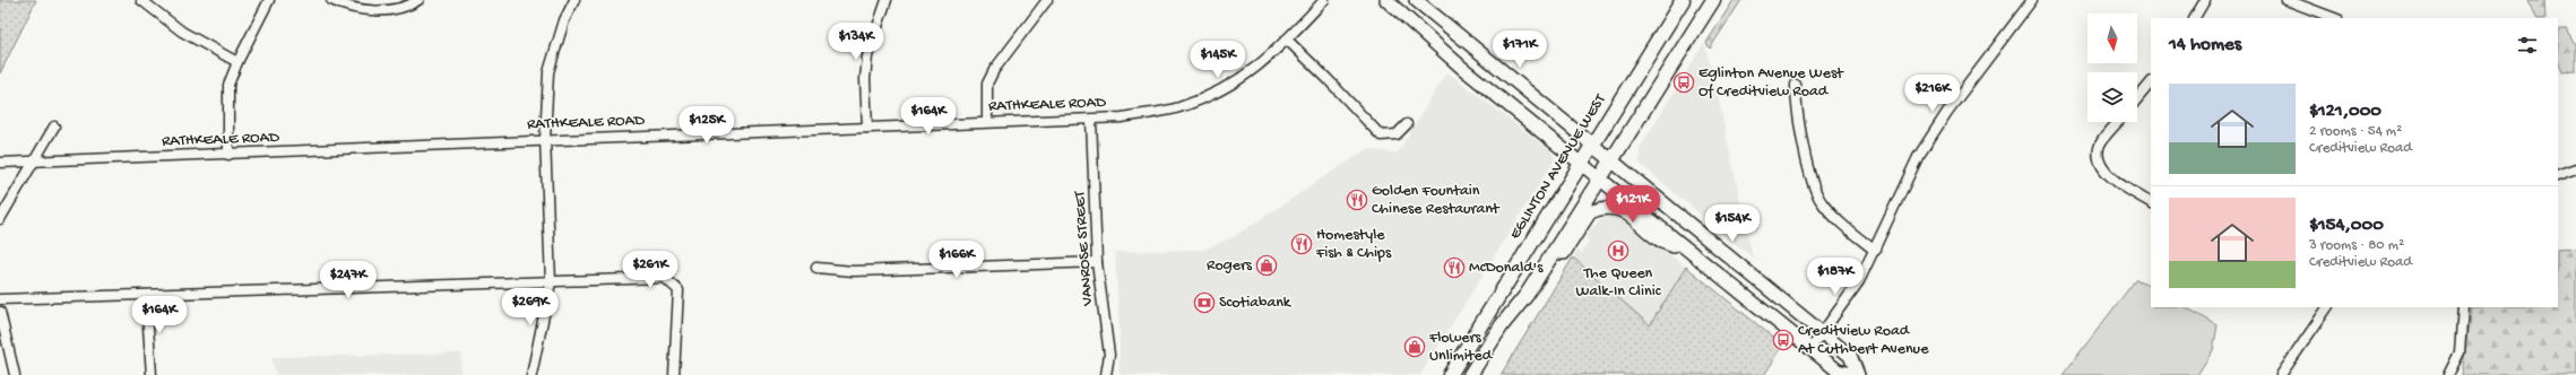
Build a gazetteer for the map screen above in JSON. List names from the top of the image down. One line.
{"streets":{"main road":["EGLINTON AVENUE WEST"],"street":["RATHKEALE ROAD","VANROSE STREET"]},"crossings":[["RATHKEALE ROAD","VANROSE STREET"]],"places":{"bus stop":["Eglinton Avenue West Of Creditview Road","Creditview Road At Cuthbert Avenue"],"restaurant":["Golden Fountain Chinese Restaurant","Homestyle Fish & Chips","McDonald's"],"hospital":["The Queen Walk-In Clinic"],"shop":["Rogers","Flowers Unlimited"],"bank":["Scotiabank"]},"north":"bottom","page":{"heading":"14 homes","price":["$134K","$171K","$145K","$216K","$164K","$125K","$121K","$154K","$166K","$261K","$187K","$247K","$269K","$164K"],"list":[{"name":"$121,000","note":"2 rooms · 54 m² · Creditview Road"},{"name":"$154,000","note":"3 rooms · 80 m² · Creditview Road"}]}}
